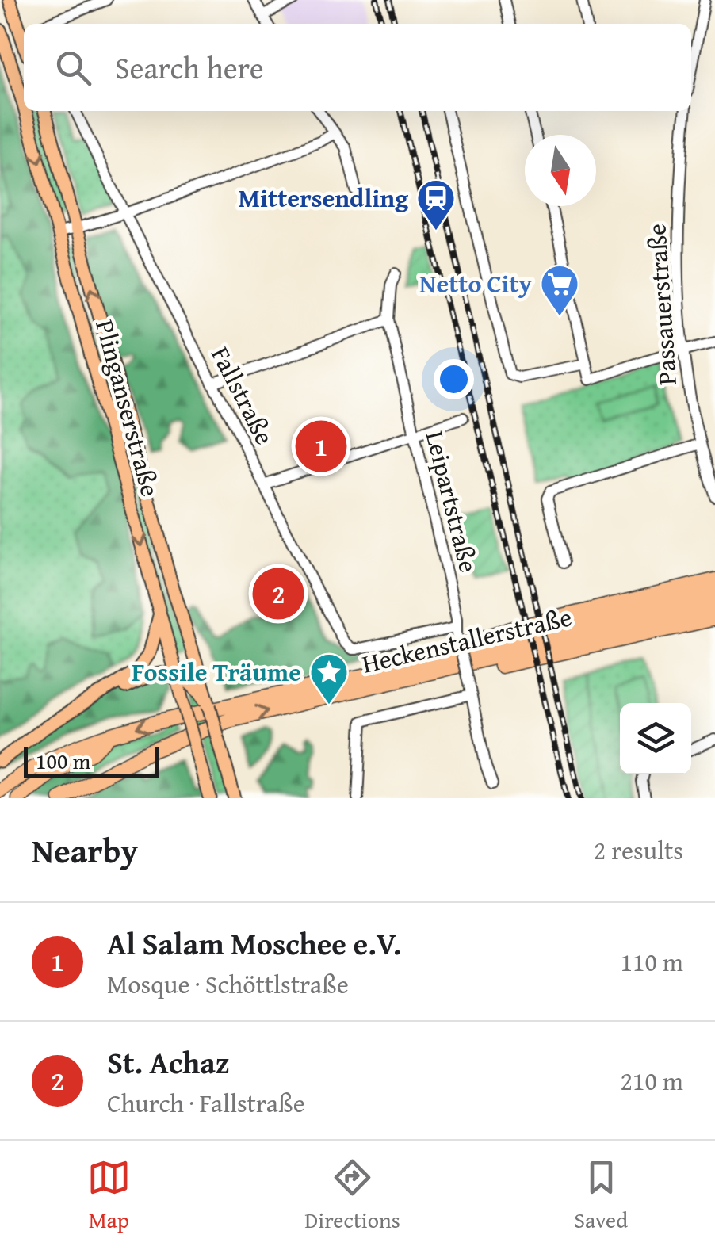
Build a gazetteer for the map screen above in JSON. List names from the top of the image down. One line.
{"streets":{"highway":["Heckenstallerstraße"],"main road":["Plinganserstraße"],"street":["Passauerstraße","Fallstraße","Leipartstraße"]},"crossings":[["Fallstraße","Leipartstraße"]],"places":{"station":["Mittersendling"],"supermarket":["Netto City"],"place":["Fossile Träume"]},"scale_bar":"100 m","north":"bottom","page":{"search":"Search here","pins":["1","2"],"scale":"100 m","heading":["Nearby","2 results"],"list":[{"mark":"1","name":"Al Salam Moschee e.V.","note":"Mosque · Schöttlstraße","value":"110 m"},{"mark":"2","name":"St. Achaz","note":"Church · Fallstraße","value":"210 m"}],"nav":["Map","Directions","Saved"]}}
